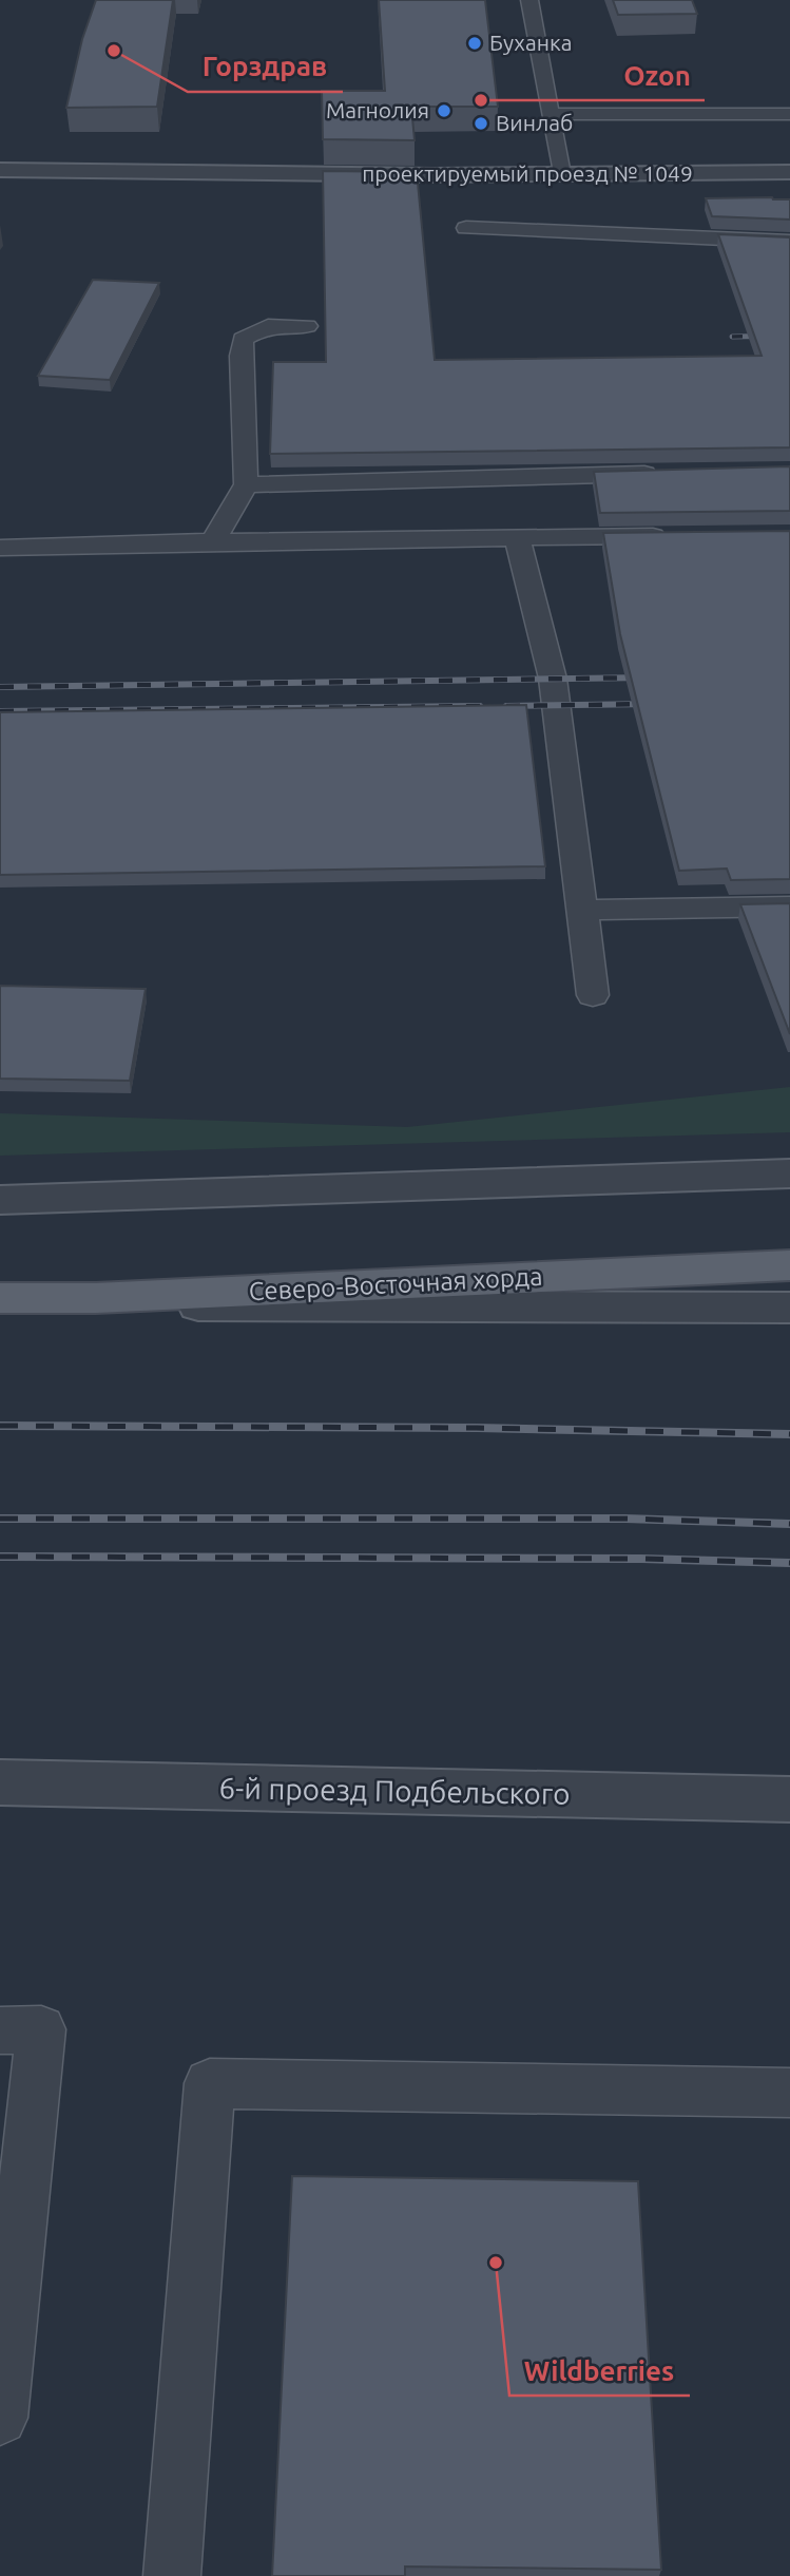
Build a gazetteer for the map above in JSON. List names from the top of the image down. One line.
{"streets":{"main road":["Северо-Восточная хорда"],"street":["проектируемый проезд № 1049","6-й проезд Подбельского"]},"places":["Буханка","Горздрав","Ozon","Магнолия","Винлаб","Wildberries"]}
